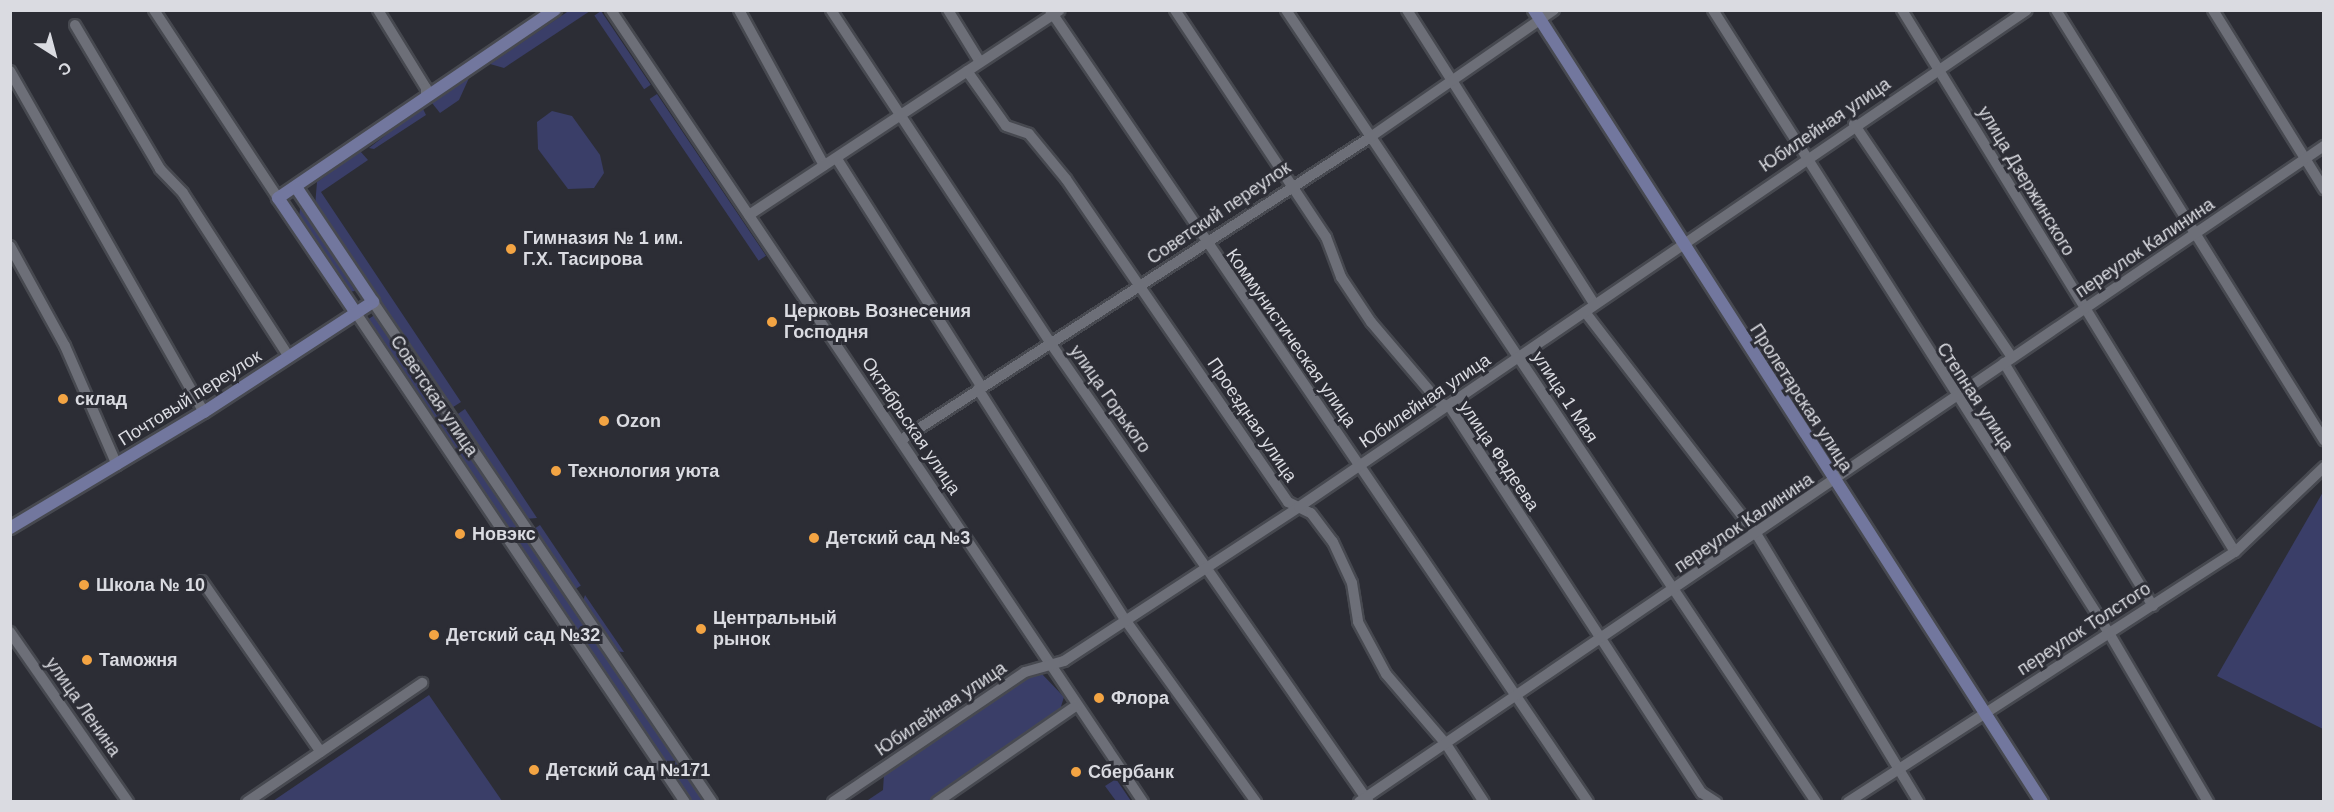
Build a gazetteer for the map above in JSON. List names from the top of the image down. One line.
{"streets":{"main road":["Советская улица","Почтовый переулок","Пролетарская улица"],"street":["Юбилейная улица","улица Дзержинского","Советский переулок","переулок Калинина","Коммунистическая улица","улица 1 Мая","Степная улица","улица Горького","Проездная улица","Октябрьская улица","улица Фадеева","переулок Толстого","улица Ленина"]},"crossings":[["Юбилейная улица","улица Дзержинского"],["Юбилейная улица","Коммунистическая улица"],["Юбилейная улица","улица 1 Мая"],["Юбилейная улица","Степная улица"],["Юбилейная улица","Пролетарская улица"],["Юбилейная улица","улица Горького"],["Юбилейная улица","Проездная улица"],["Юбилейная улица","Октябрьская улица"],["Юбилейная улица","улица Фадеева"],["улица Дзержинского","переулок Калинина"],["улица Дзержинского","переулок Толстого"],["Советский переулок","Коммунистическая улица"],["Советский переулок","улица 1 Мая"],["Советский переулок","Пролетарская улица"],["Советский переулок","улица Горького"],["Советский переулок","Проездная улица"],["Советский переулок","Октябрьская улица"],["Советский переулок","улица Фадеева"],["переулок Калинина","Коммунистическая улица"],["переулок Калинина","улица 1 Мая"],["переулок Калинина","Степная улица"],["переулок Калинина","Пролетарская улица"],["переулок Калинина","улица Горького"],["переулок Калинина","Проездная улица"],["переулок Калинина","улица Фадеева"],["Советская улица","Почтовый переулок"],["Степная улица","переулок Толстого"],["Пролетарская улица","переулок Толстого"]],"places":["Гимназия № 1 им. Г.Х. Тасирова","Церковь Вознесения Господня","склад","Ozon","Технология уюта","Новэкс","Детский сад №3","Школа № 10","Центральный рынок","Детский сад №32","Таможня","Флора","Детский сад №171","Сбербанк"],"north":"bottom right"}
